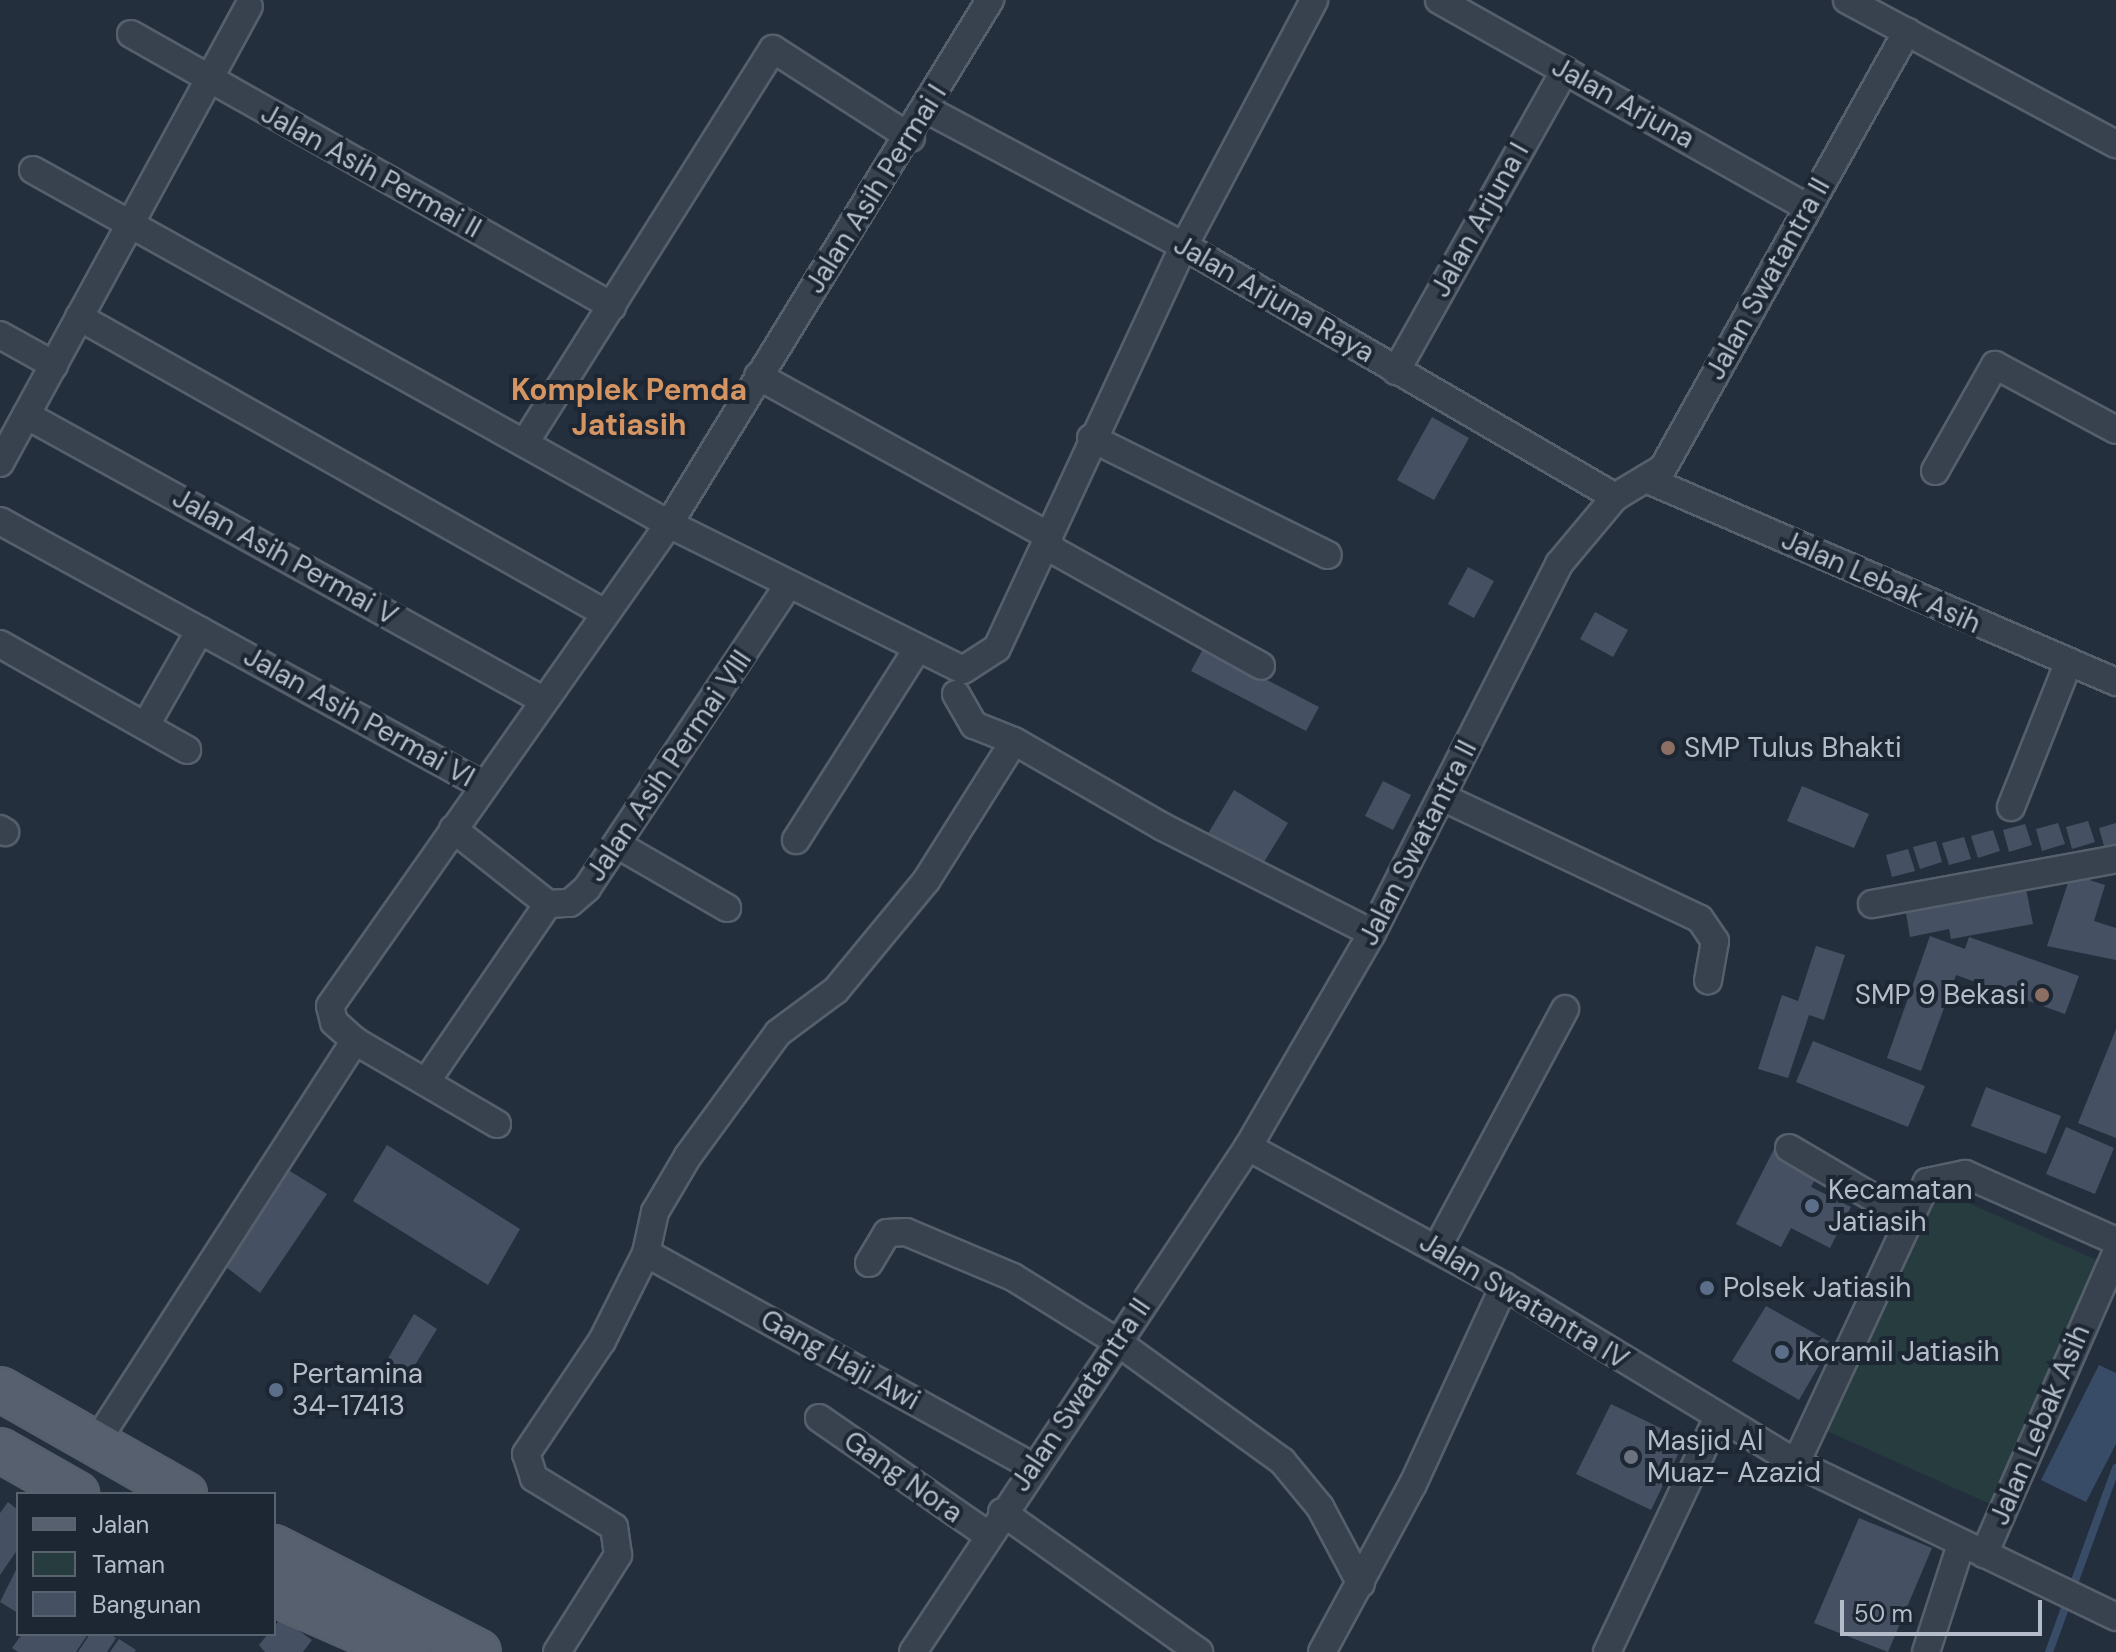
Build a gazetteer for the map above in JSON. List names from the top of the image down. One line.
{"streets":{"street":["Jalan Arjuna","Jalan Asih Permai II","Jalan Asih Permai I","Jalan Arjuna I","Jalan Swatantra II","Jalan Arjuna Raya","Jalan Asih Permai V","Jalan Lebak Asih","Jalan Asih Permai VI","Jalan Asih Permai VIII","Jalan Swatantra IV","Gang Haji Awi","Gang Nora"]},"crossings":[["Jalan Arjuna","Jalan Arjuna I"],["Jalan Arjuna","Jalan Swatantra II"],["Jalan Asih Permai I","Jalan Arjuna Raya"],["Jalan Arjuna I","Jalan Arjuna Raya"],["Jalan Swatantra II","Jalan Arjuna Raya"],["Jalan Swatantra II","Jalan Lebak Asih"],["Jalan Swatantra II","Jalan Swatantra IV"],["Jalan Swatantra II","Gang Haji Awi"],["Jalan Swatantra II","Gang Nora"],["Jalan Lebak Asih","Jalan Swatantra IV"]],"districts":["Komplek Pemda Jatiasih"],"places":["SMP Tulus Bhakti","SMP 9 Bekasi","Kecamatan Jatiasih","Polsek Jatiasih","Koramil Jatiasih","Pertamina 34-17413","Masjid Al Muaz- Azazid"],"legend":["Jalan","Taman","Bangunan"],"scale_bar":"50 m"}
